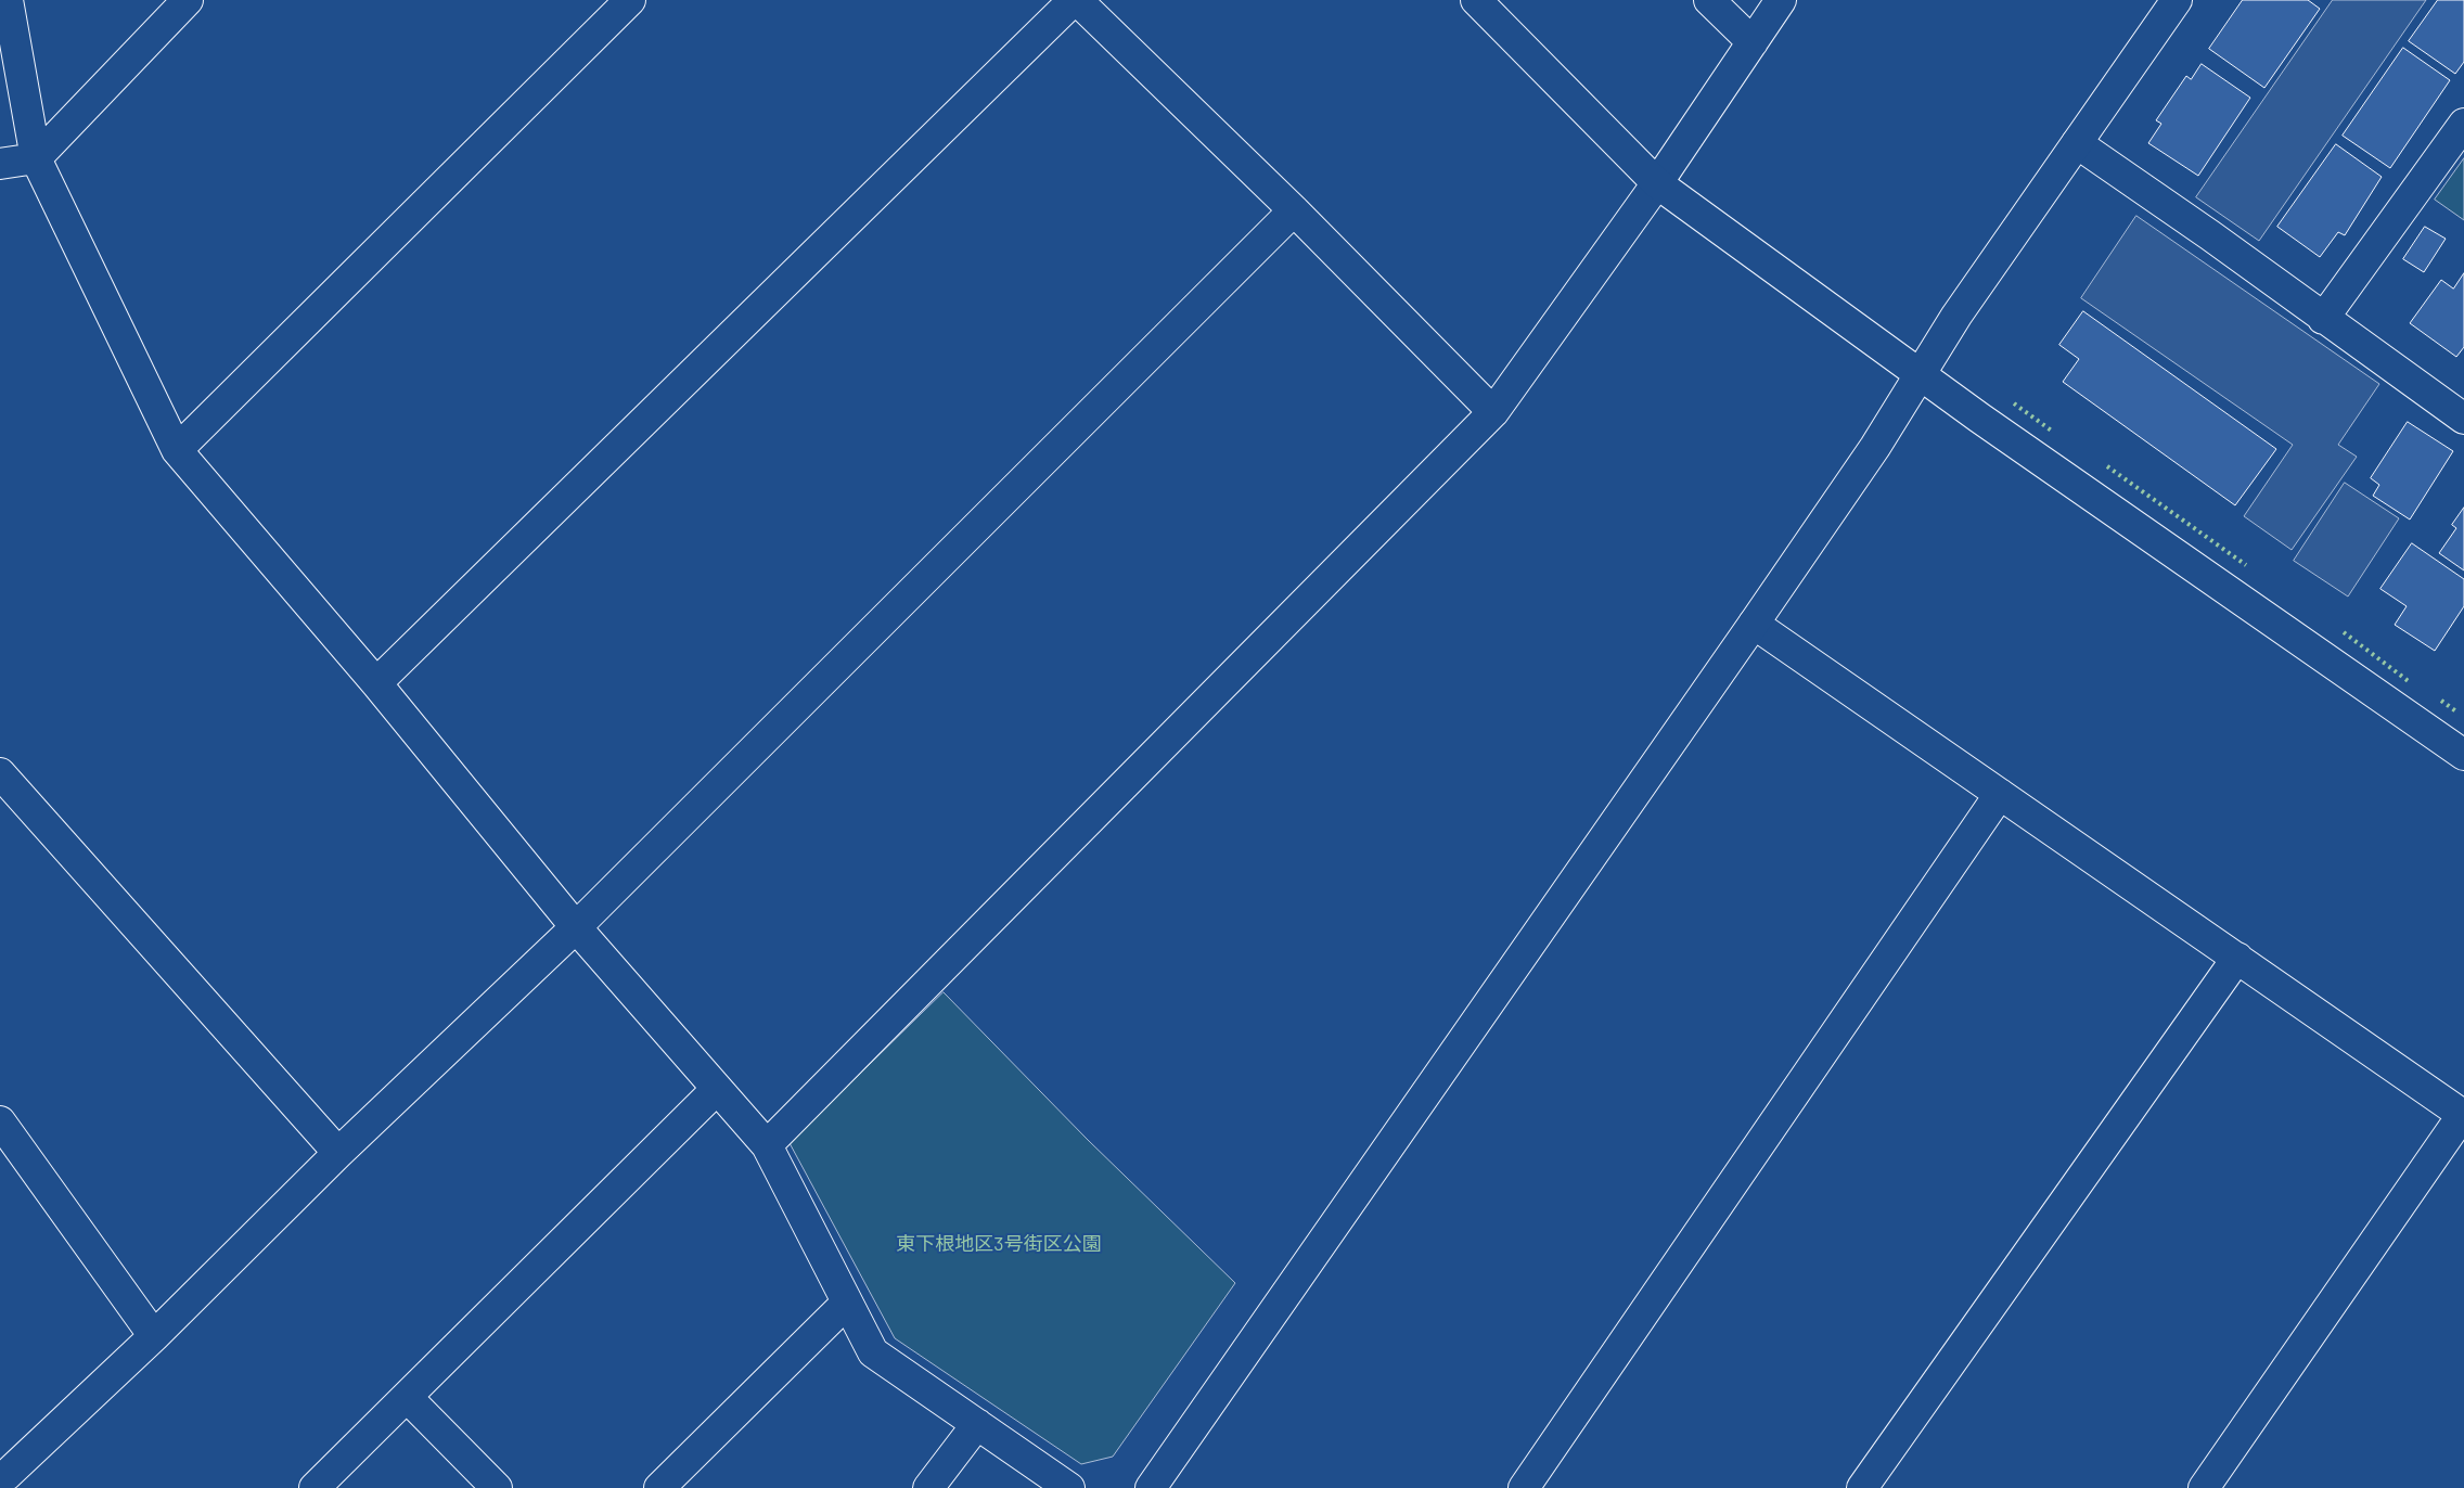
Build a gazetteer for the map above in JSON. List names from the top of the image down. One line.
{"parks":["東下根地区3号街区公園"]}
